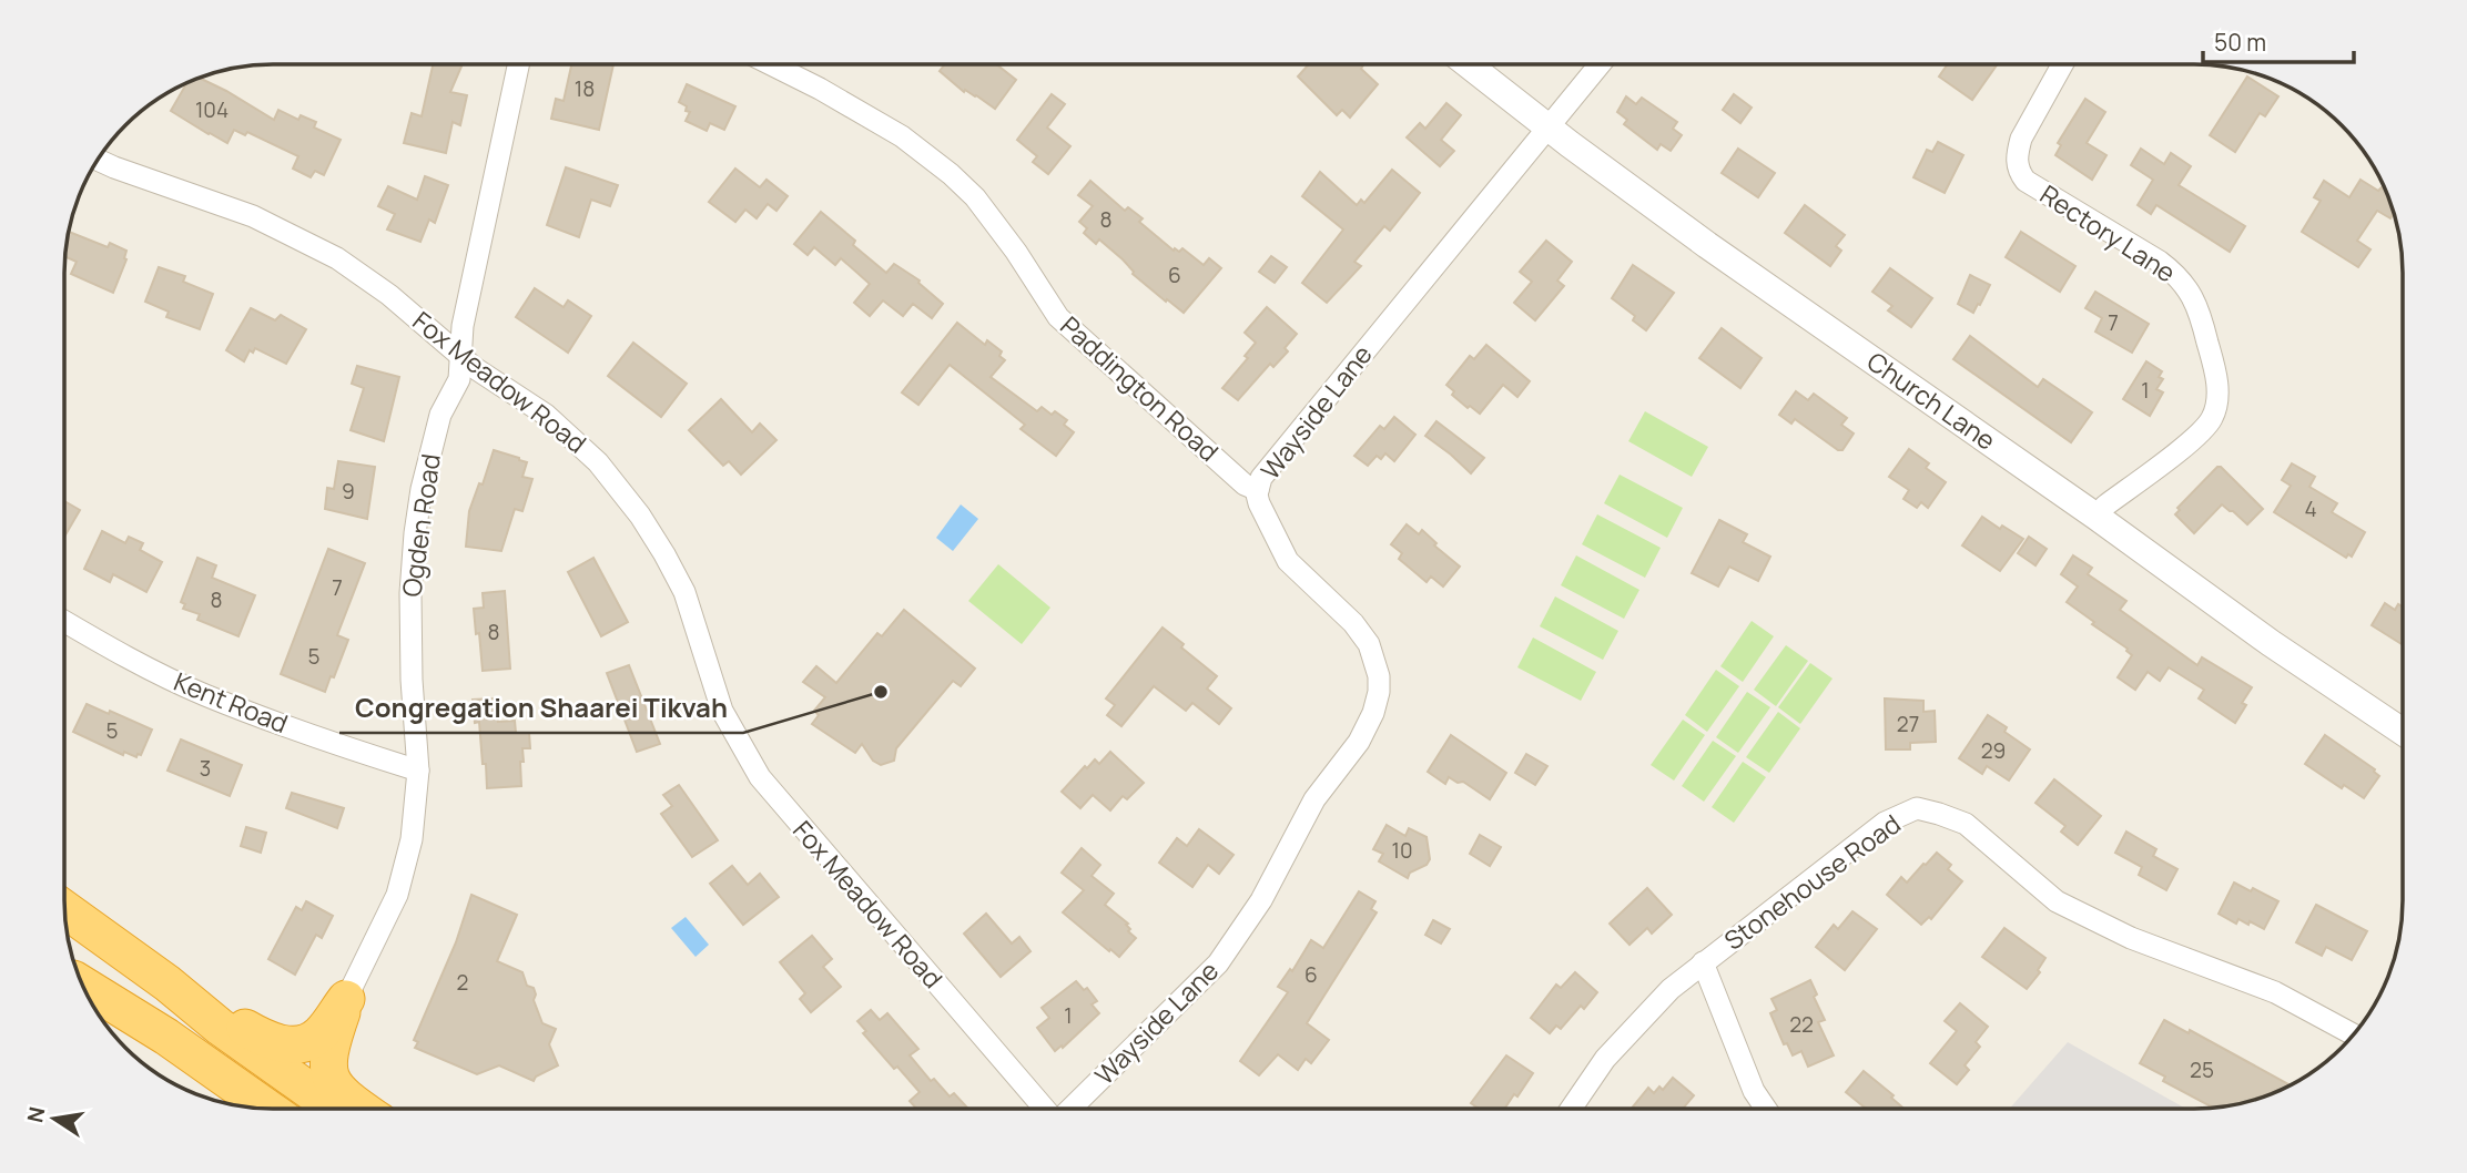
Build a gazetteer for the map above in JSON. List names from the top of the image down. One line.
{"streets":{"street":["Rectory Lane","Fox Meadow Road","Paddington Road","Church Lane","Wayside Lane","Ogden Road","Kent Road","Stonehouse Road"]},"crossings":[["Rectory Lane","Church Lane"],["Fox Meadow Road","Ogden Road"],["Paddington Road","Wayside Lane"],["Church Lane","Wayside Lane"],["Ogden Road","Kent Road"]],"places":["Congregation Shaarei Tikvah"],"house_numbers":["18","104","8","6","7","1","9","4","7","8","8","5","27","5","29","3","10","6","2","1","22","25"],"scale_bar":"50 m","north":"left"}
